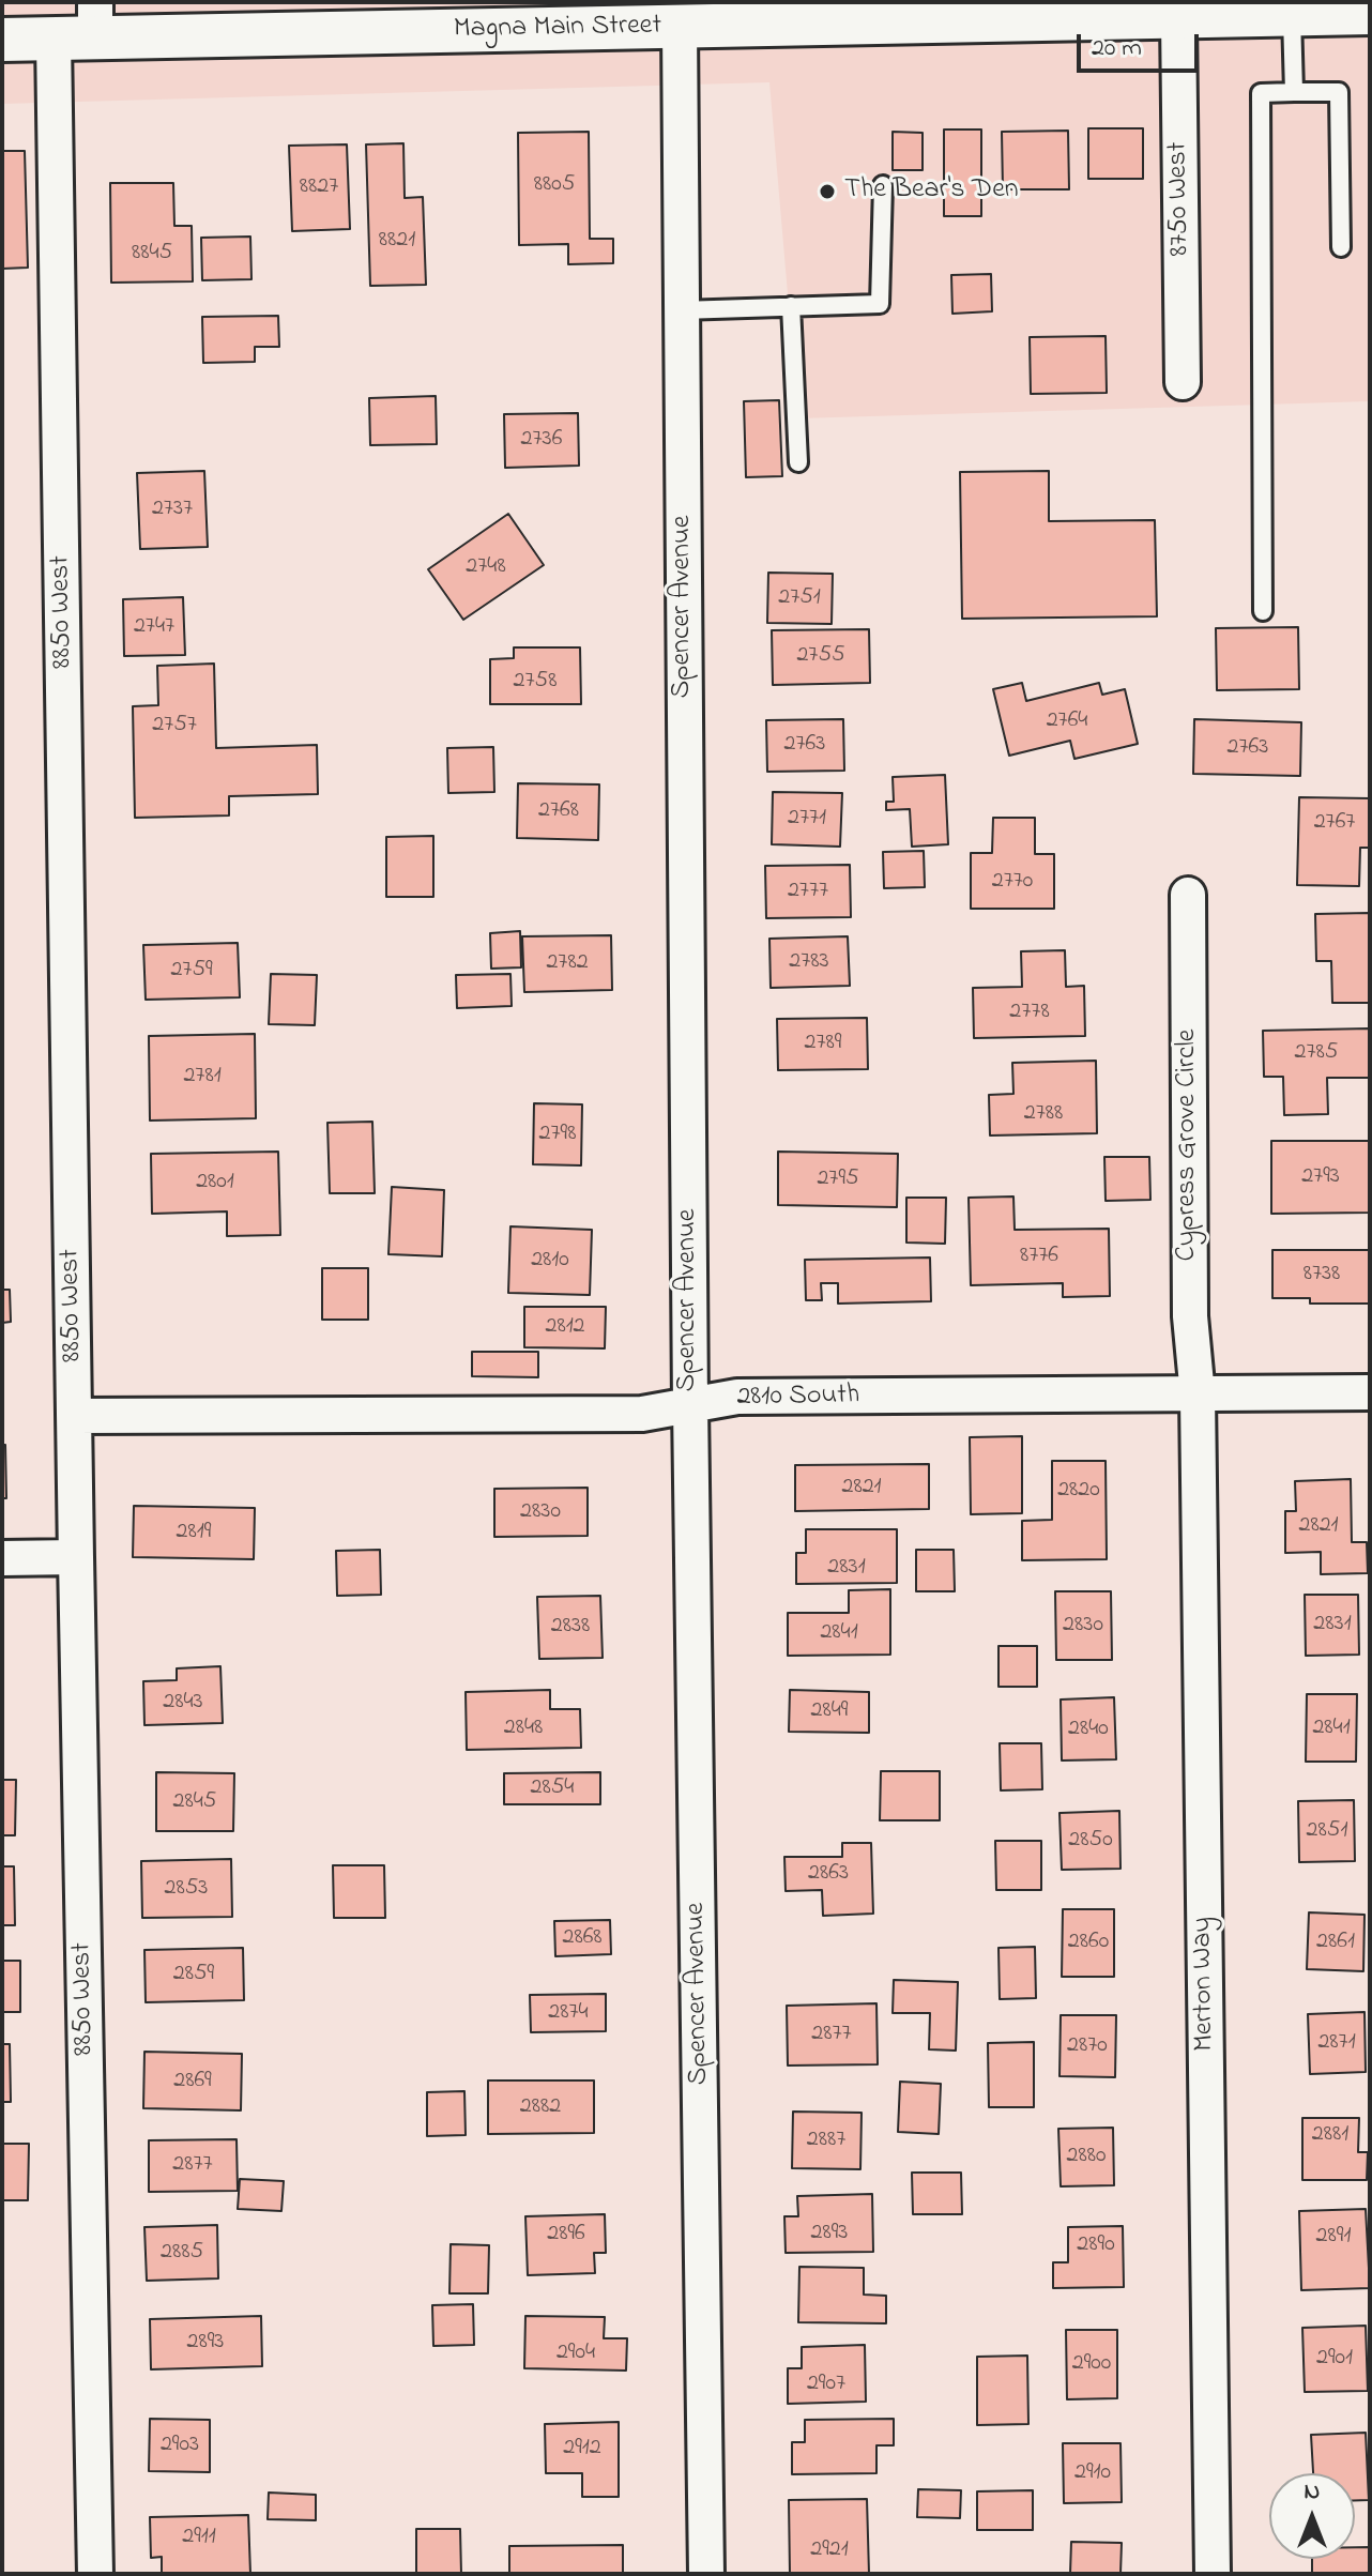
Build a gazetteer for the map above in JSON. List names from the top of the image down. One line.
{"streets":{"street":["Magna Main Street","8750 West","Spencer Avenue","8850 West","Cypress Grove Circle","2810 South","Merton Way"]},"crossings":[["Magna Main Street","8750 West"],["Magna Main Street","Spencer Avenue"],["Magna Main Street","8850 West"],["Spencer Avenue","2810 South"],["8850 West","2810 South"],["Cypress Grove Circle","2810 South"],["Cypress Grove Circle","Merton Way"],["2810 South","Merton Way"]],"places":["The Bear's Den"],"house_numbers":["8805","8827","8821","8845","2736","2737","2748","2751","2747","2755","2758","2764","2757","2763","2763","2768","2771","2767","2770","2777","2783","2782","2759","2778","2789","2785","2781","2788","2798","2793","2795","2801","8776","2810","8738","2812","2821","2820","2830","2821","2819","2831","2831","2830","2838","2841","2843","2849","2848","2841","2840","2854","2845","2851","2850","2863","2853","2868","2860","2861","2859","2874","2877","2871","2870","2869","2882","2881","2887","2880","2877","2893","2896","2891","2890","2885","2893","2904","2901","2900","2907","2903","2912","2910","2911","2921"],"scale_bar":"20 m","north":"top"}
